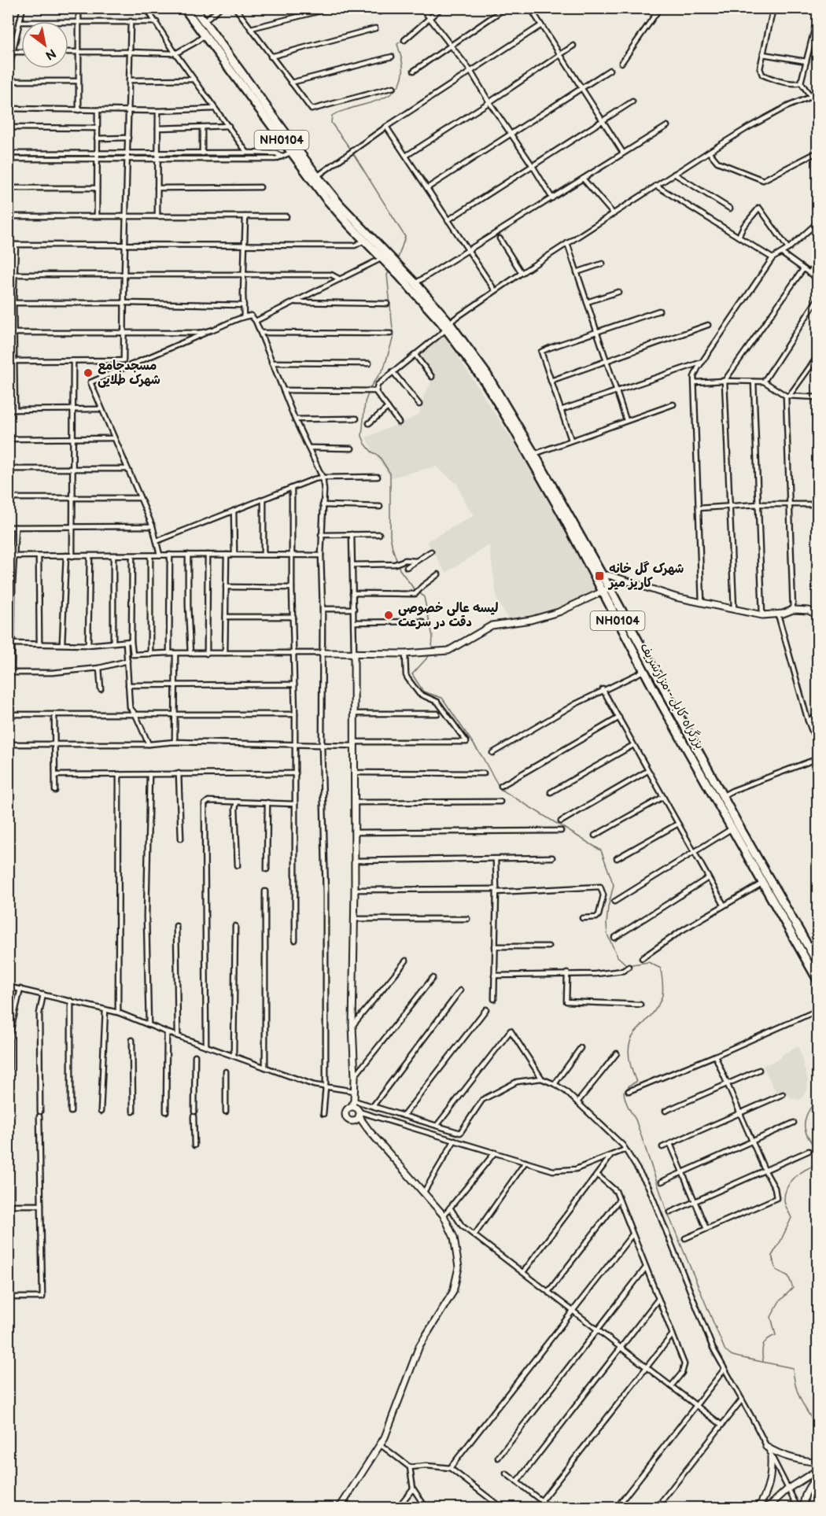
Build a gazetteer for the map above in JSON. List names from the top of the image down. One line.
{"streets":{"highway":["NH0104","بزرگراه کابل - مزارشریف"]},"crossings":[["NH0104","بزرگراه کابل - مزارشریف"]],"places":{"other":["مسجدجامع شهرک طلایی","لیسه عالی خصوصی دقت در سرعت"],"transit":["شهرک گل خانه کاریز میر"]},"north":"bottom right"}
